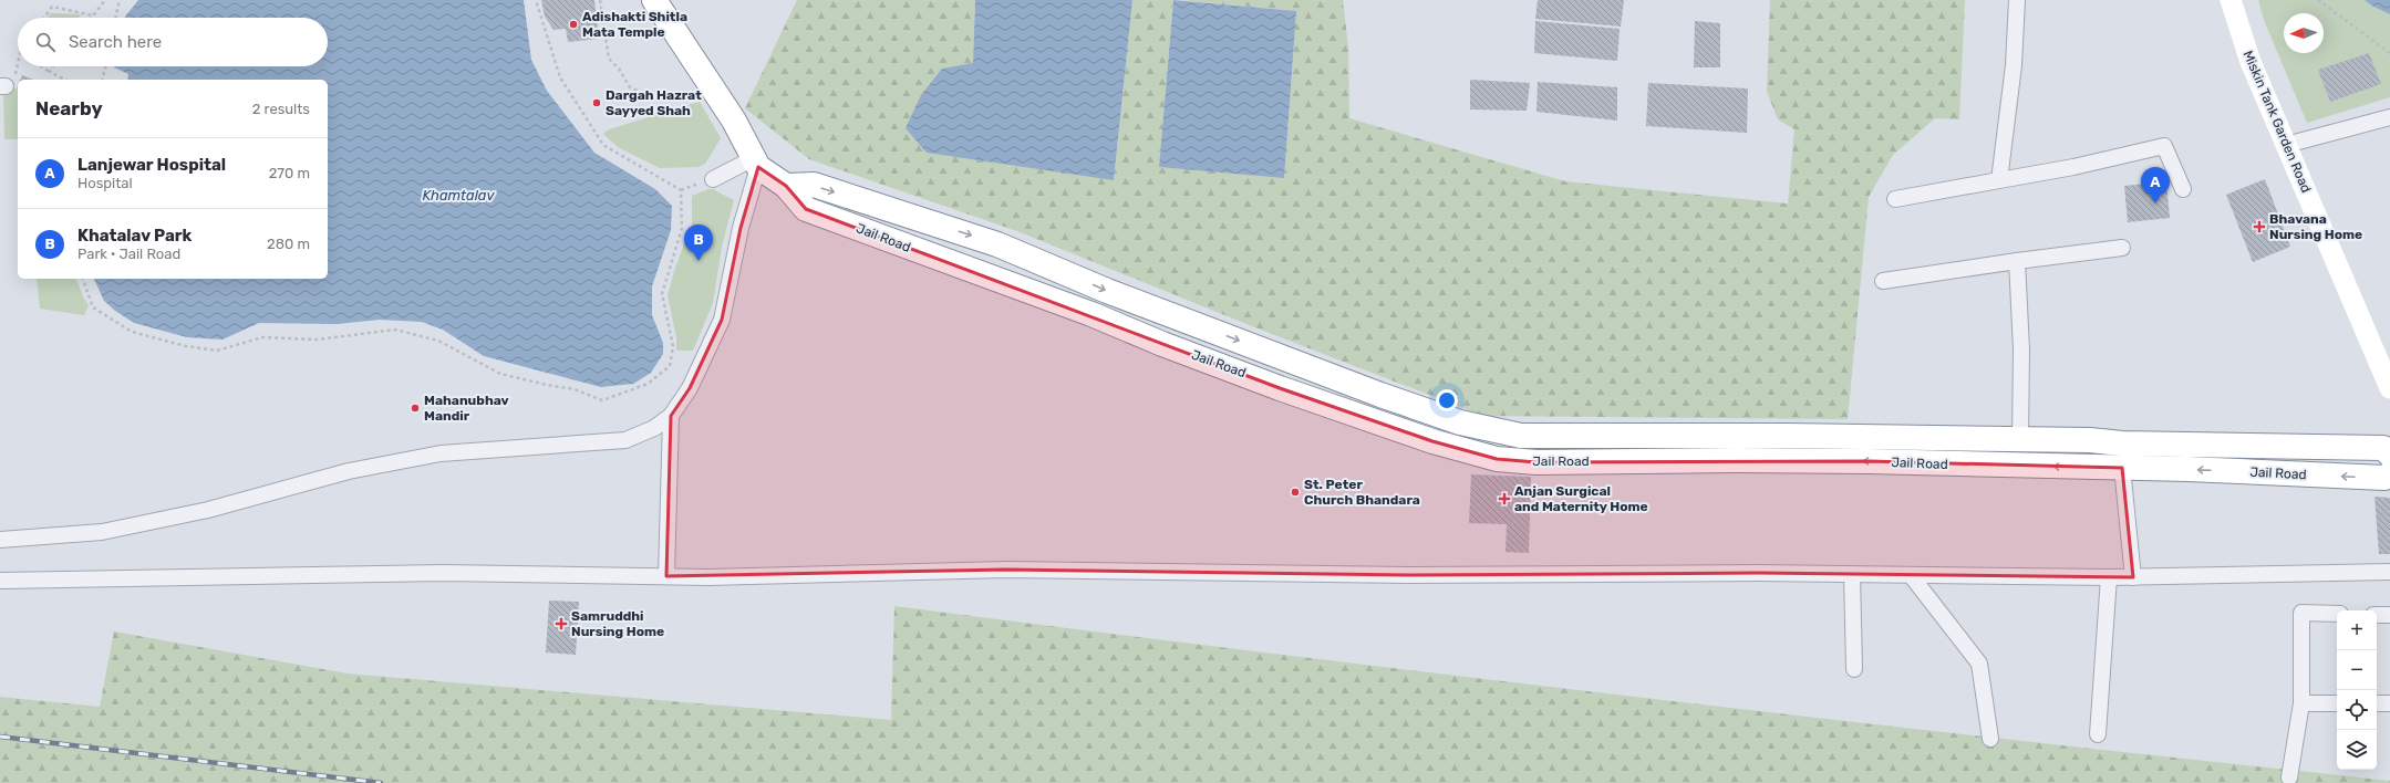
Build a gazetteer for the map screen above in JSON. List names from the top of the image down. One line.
{"streets":{"highway":["Jail Road"],"main road":["Miskin Tank Garden Road"]},"water":["Khamtalav"],"places":{"other":["Adishakti Shitla Mata Temple","Dargah Hazrat Sayyed Shah","Mahanubhav Mandir","St. Peter Church Bhandara"],"health":["Bhavana Nursing Home","Anjan Surgical and Maternity Home","Samruddhi Nursing Home"]},"north":"left","page":{"search":"Search here","heading":["Nearby","2 results"],"list":[{"mark":"A","name":"Lanjewar Hospital","note":"Hospital","value":"270 m"},{"mark":"B","name":"Khatalav Park","note":"Park · Jail Road","value":"280 m"}],"pins":["A","B"],"map_buttons":["+","−"]}}
